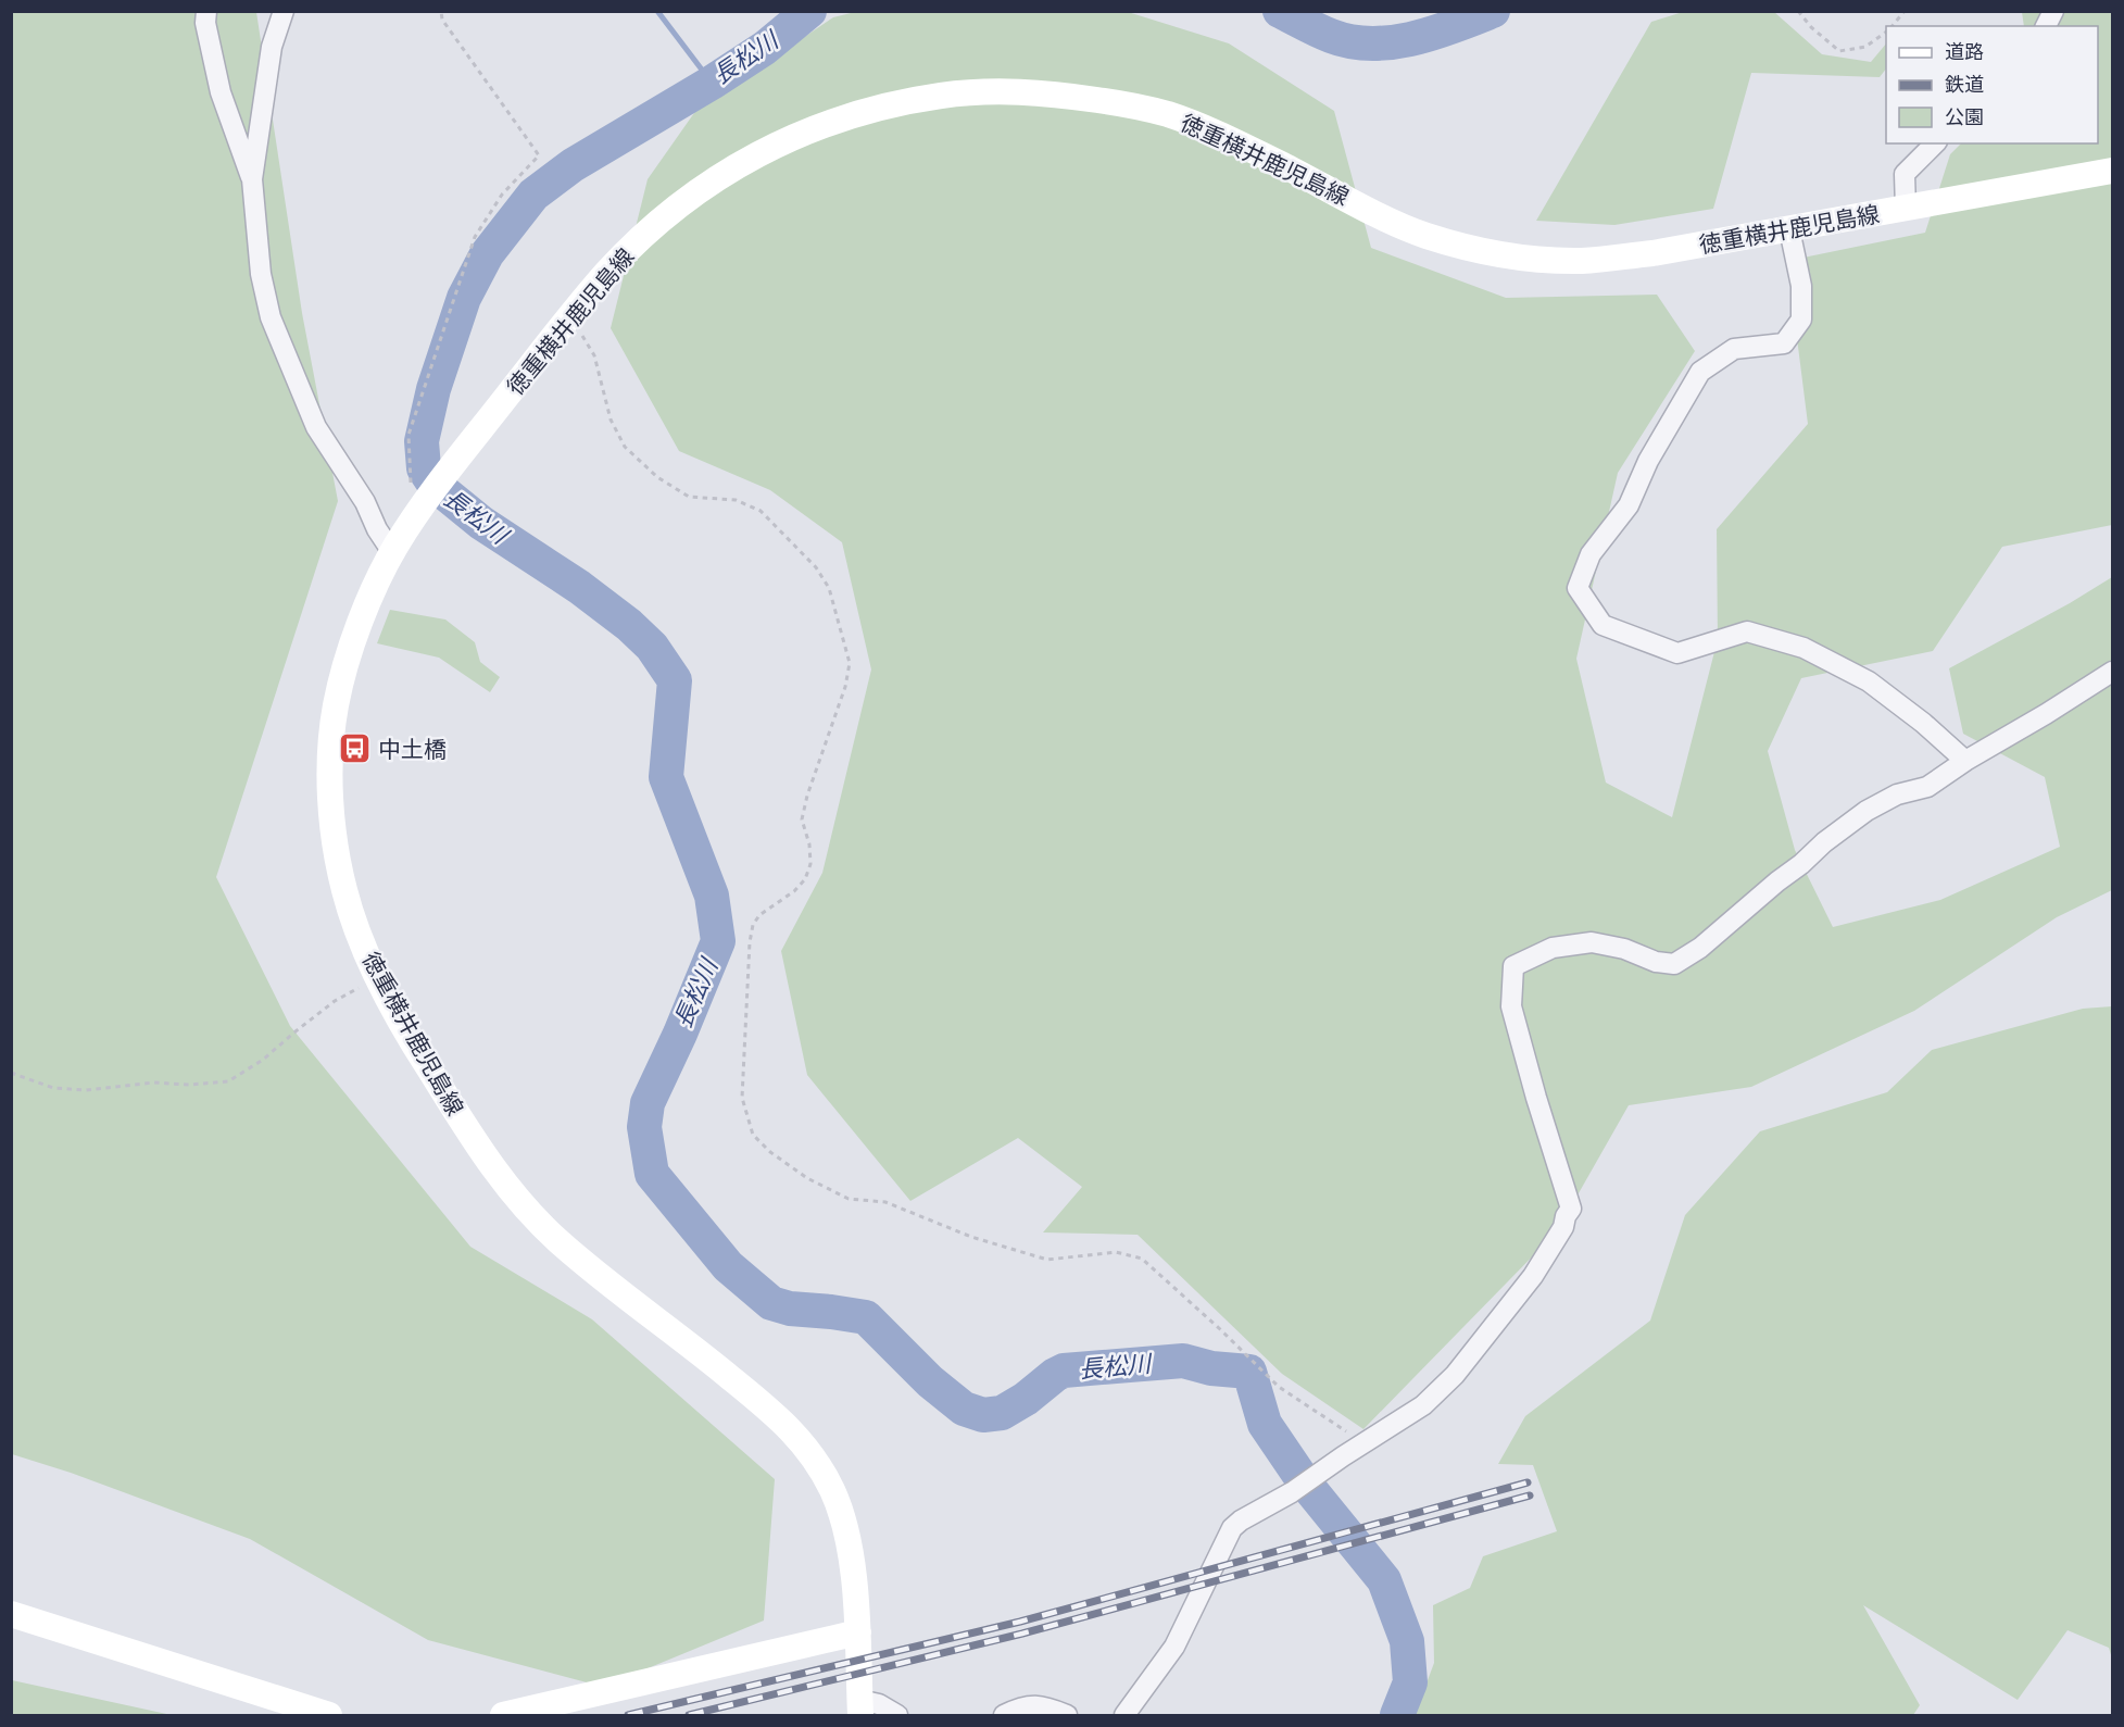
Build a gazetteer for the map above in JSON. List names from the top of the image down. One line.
{"streets":{"main road":["徳重横井鹿児島線"]},"water":["長松川"],"places":{"bus stop":["中土橋"]},"legend":["道路","鉄道","公園"]}
